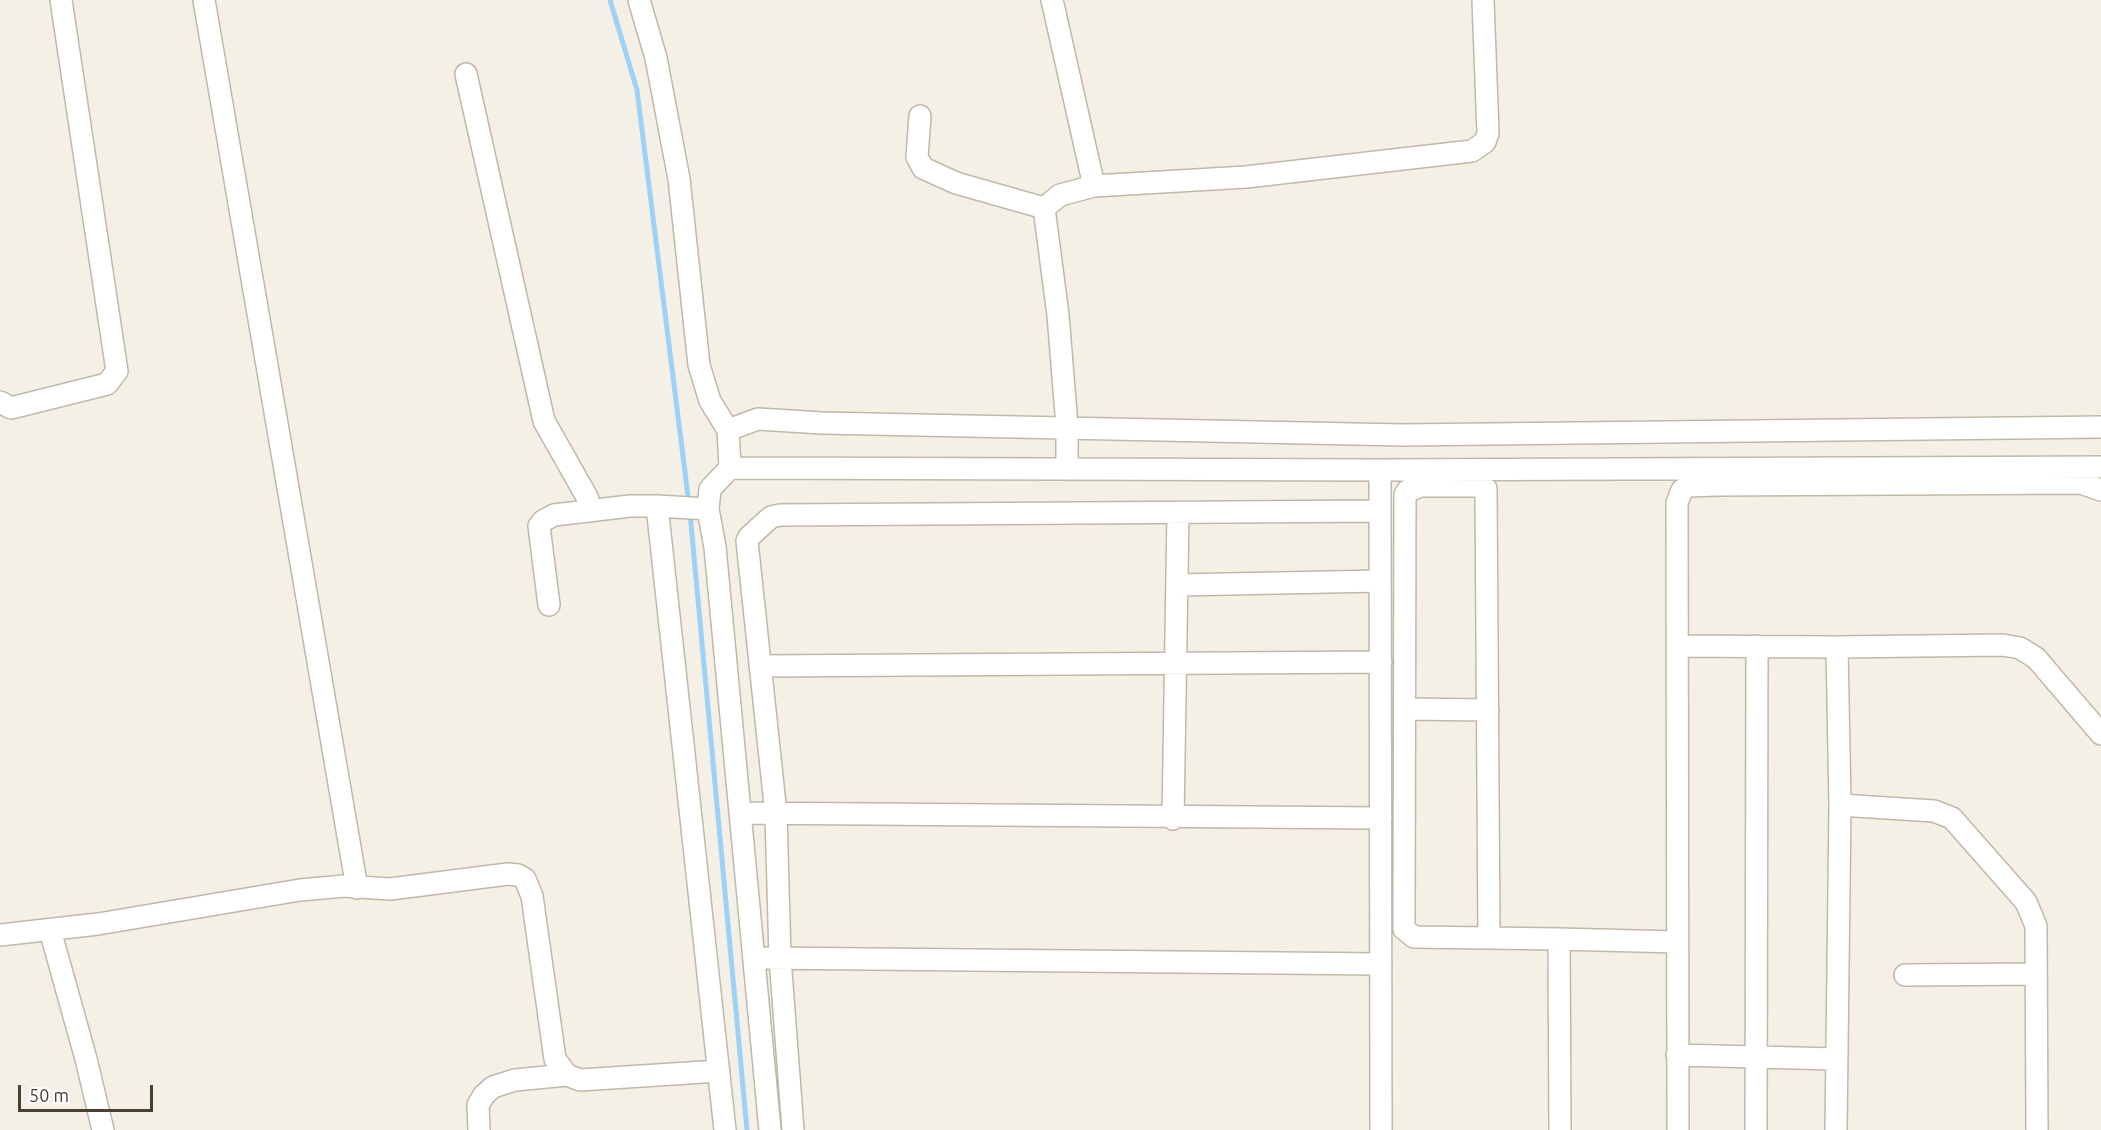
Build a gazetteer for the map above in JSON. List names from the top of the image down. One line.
{"scale_bar":"50 m"}
